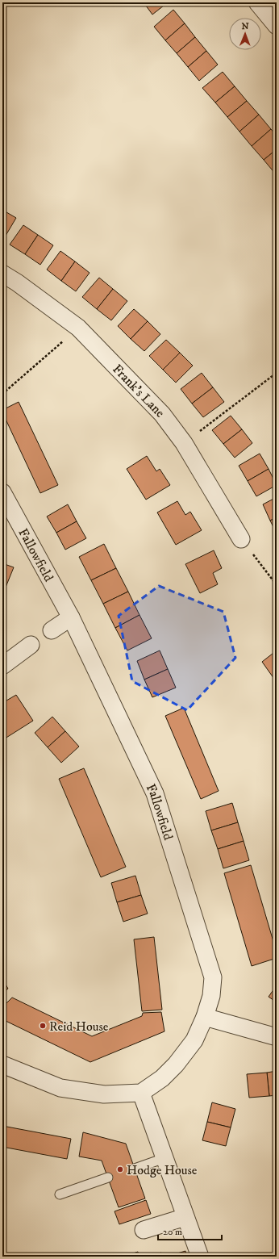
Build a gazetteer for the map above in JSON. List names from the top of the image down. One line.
{"streets":{"street":["Frank's Lane","Fallowfield"]},"places":["Reid House","Hodge House"],"scale_bar":"20 m","north":"top"}
